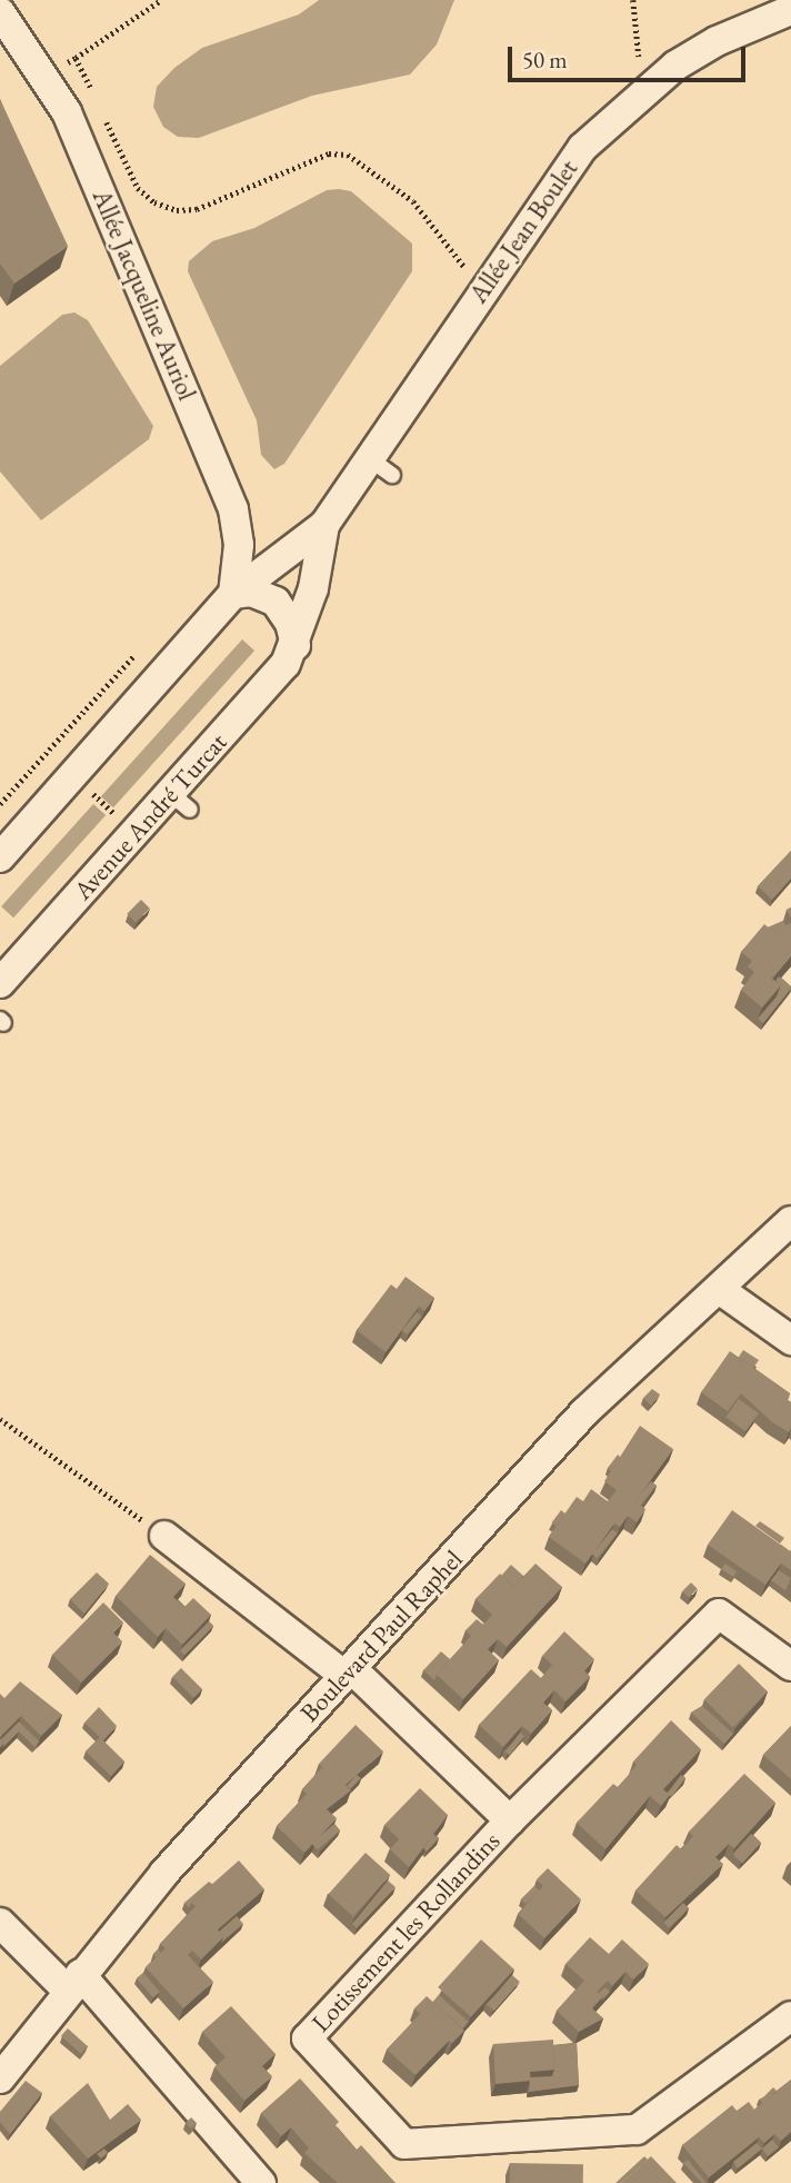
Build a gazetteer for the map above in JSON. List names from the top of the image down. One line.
{"streets":{"street":["Allée Jean Boulet","Allée Jacqueline Auriol","Avenue André Turcat","Boulevard Paul Raphel","Lotissement les Rollandins"]},"crossings":[["Allée Jean Boulet","Avenue André Turcat"],["Boulevard Paul Raphel","Lotissement les Rollandins"]],"scale_bar":"50 m"}
